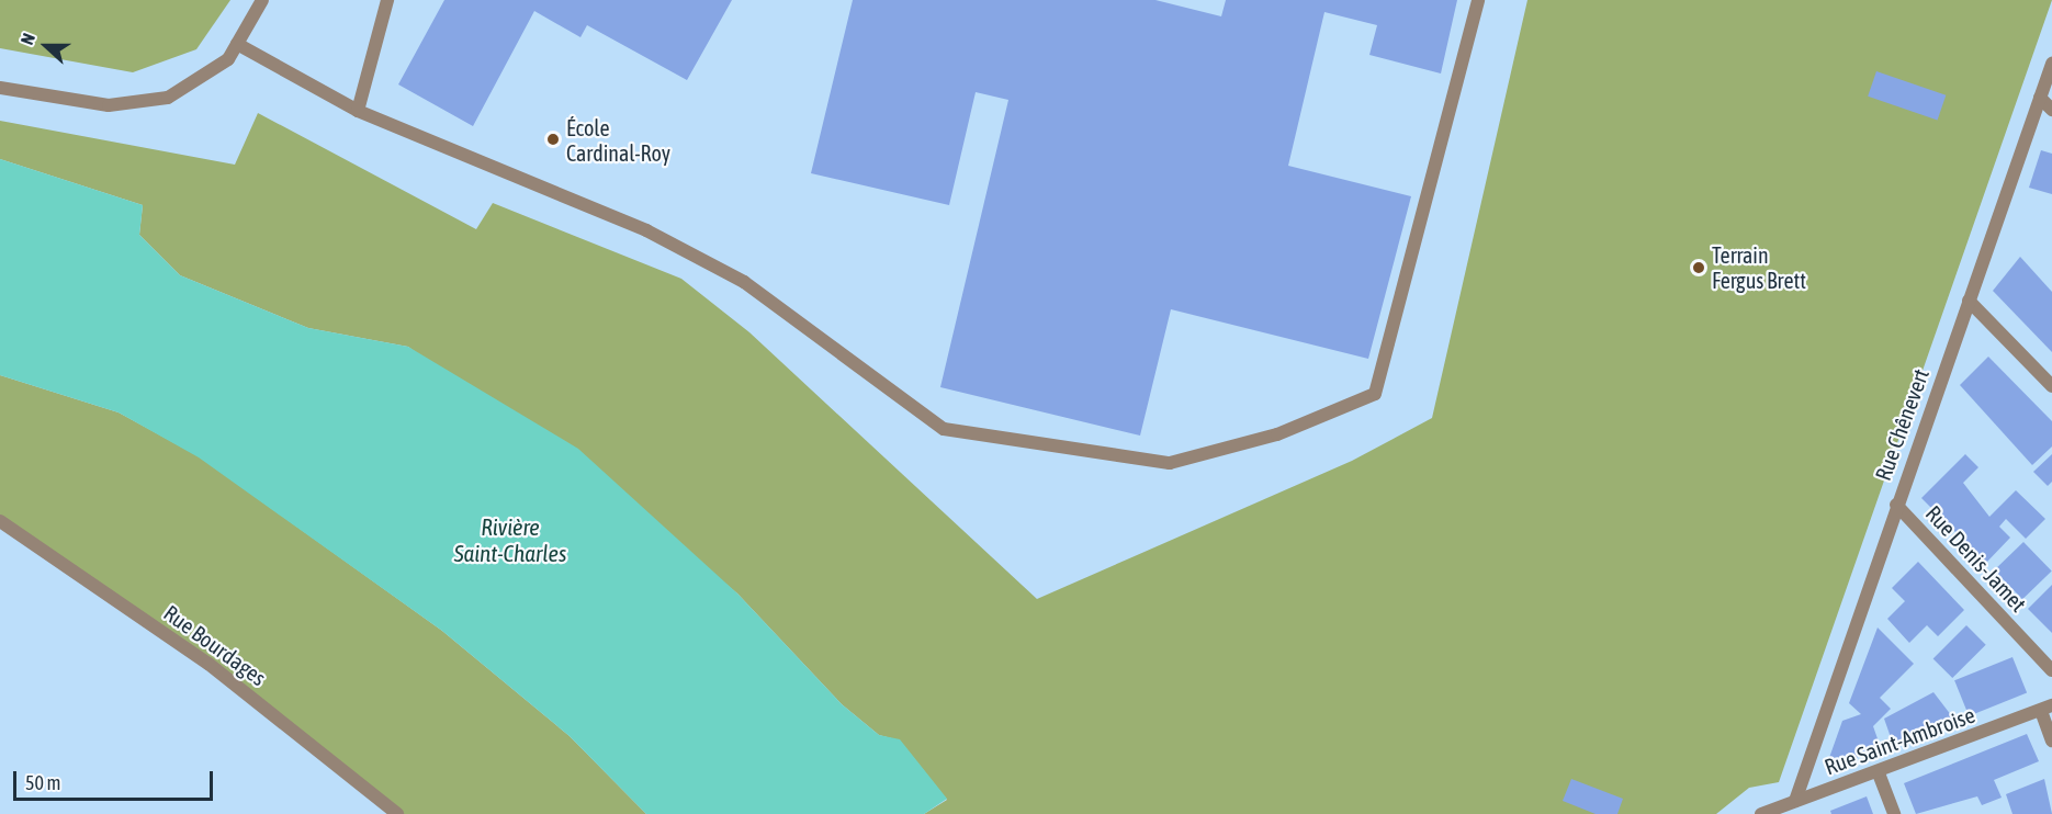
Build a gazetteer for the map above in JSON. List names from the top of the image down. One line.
{"streets":{"street":["Rue Chênevert","Rue Denis-Jamet","Rue Bourdages","Rue Saint-Ambroise"]},"crossings":[["Rue Chênevert","Rue Denis-Jamet"],["Rue Chênevert","Rue Saint-Ambroise"]],"water":["Rivière Saint-Charles"],"places":["École Cardinal-Roy","Terrain Fergus Brett"],"scale_bar":"50 m","north":"left"}
